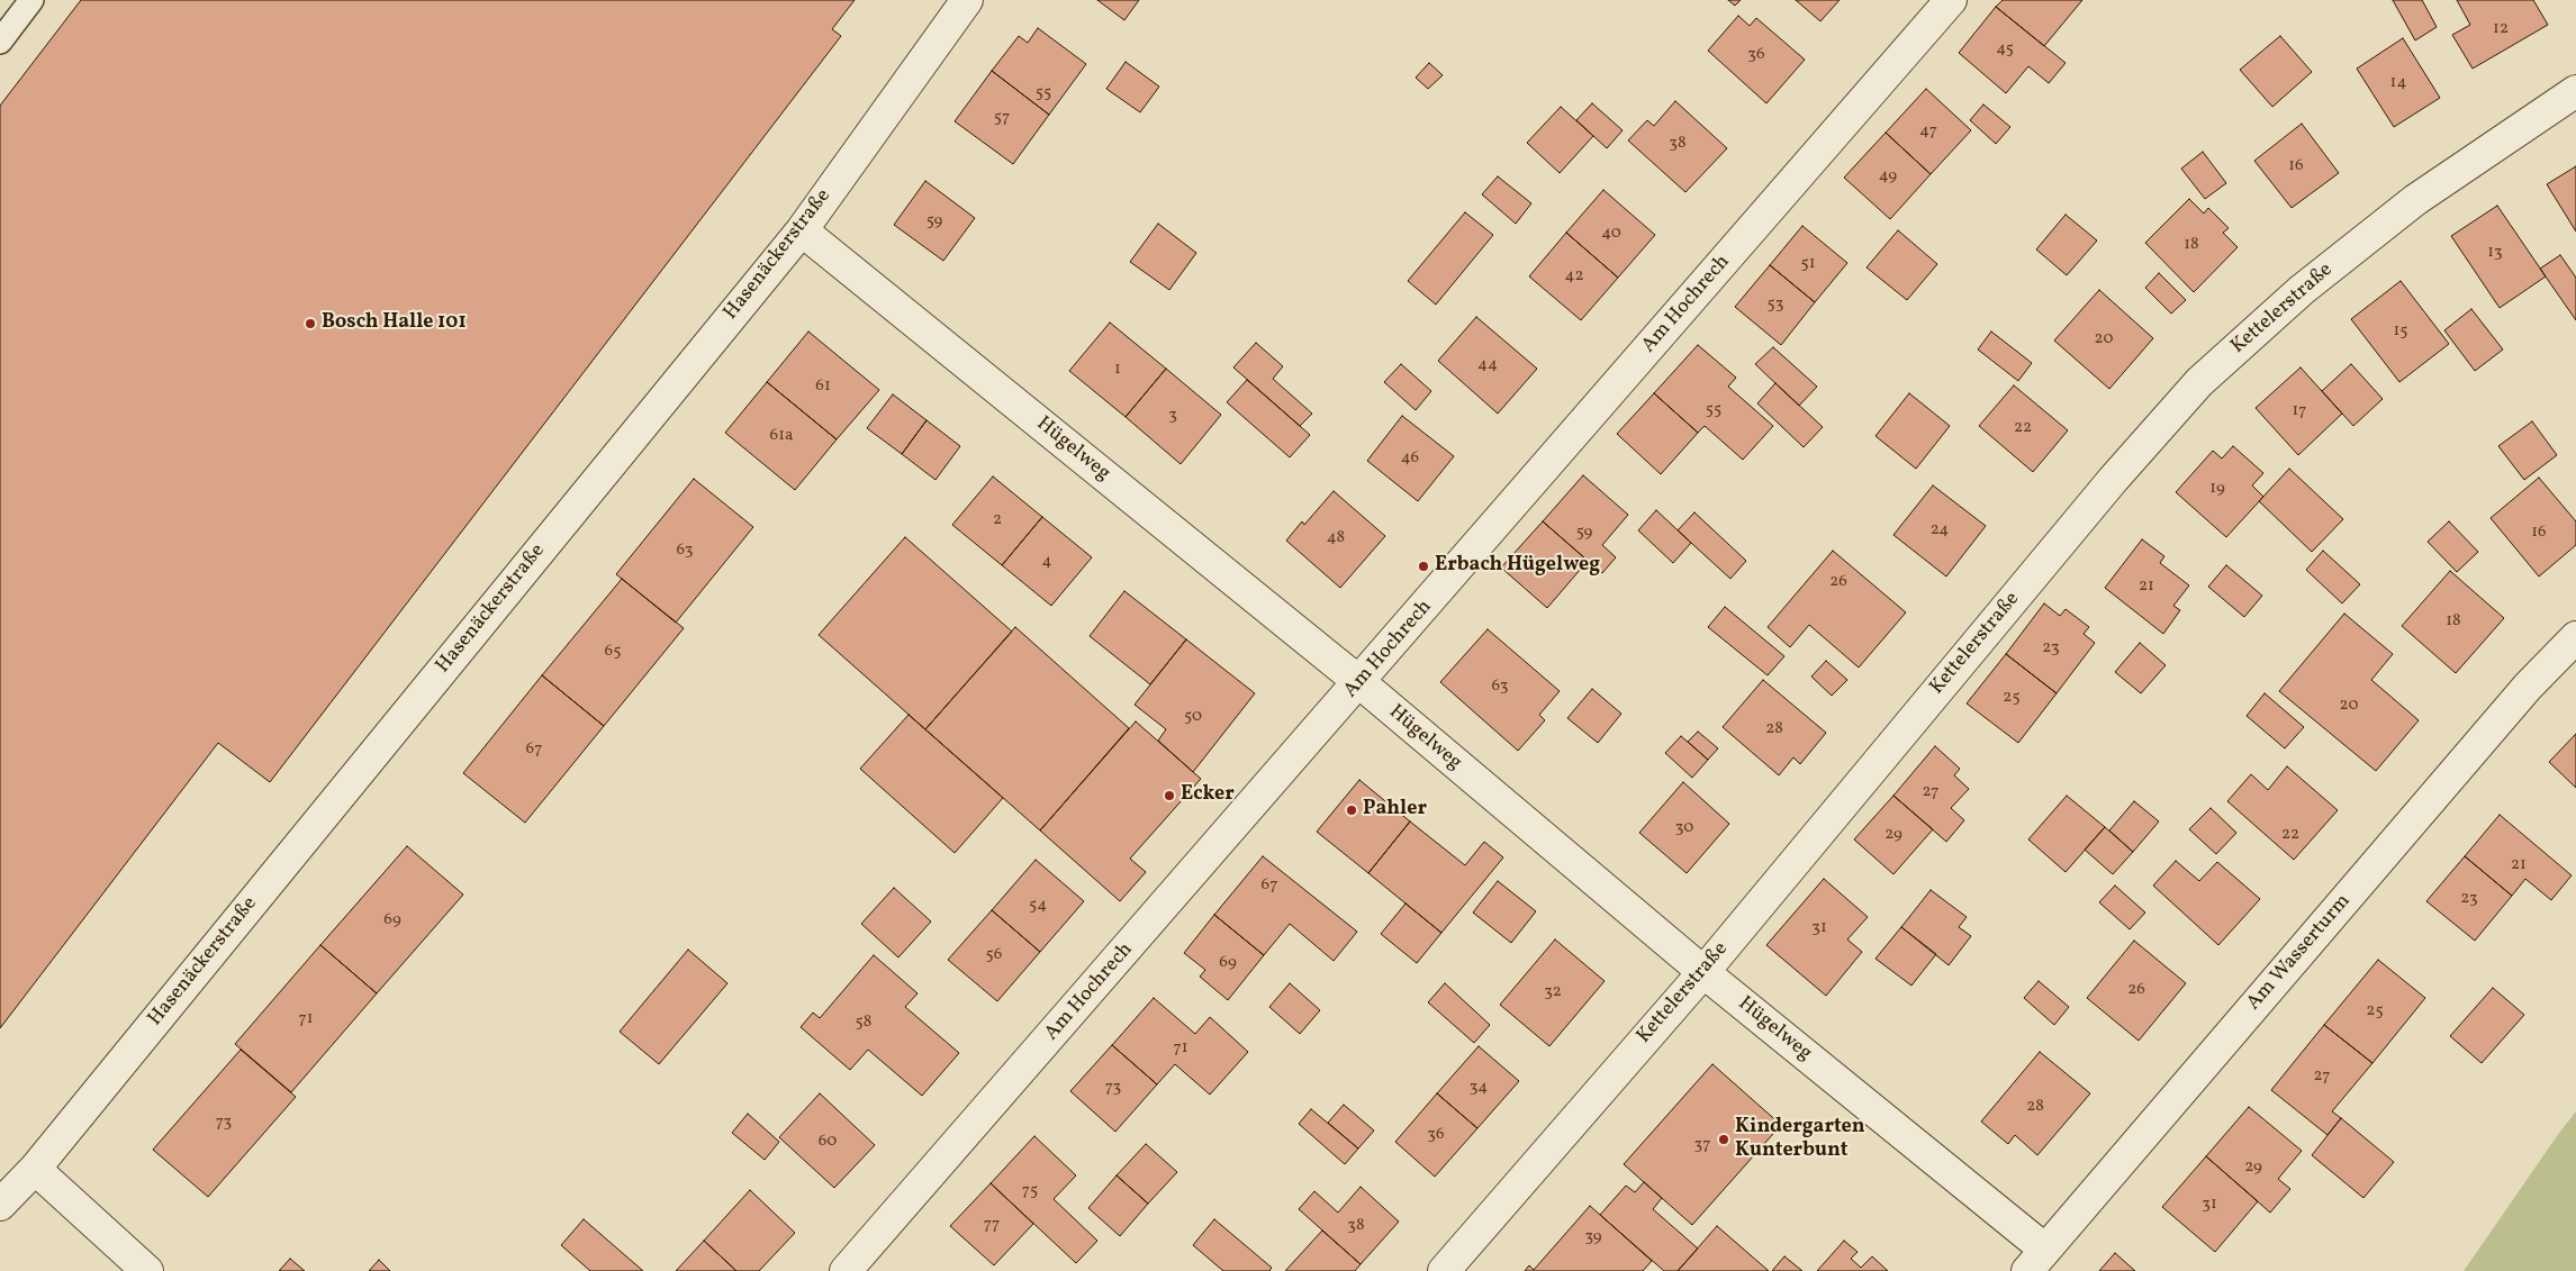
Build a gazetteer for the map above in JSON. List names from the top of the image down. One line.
{"streets":{"street":["Hasenäckerstraße","Am Hochrech","Kettelerstraße","Hügelweg","Am Wasserturm"]},"crossings":[["Hasenäckerstraße","Hügelweg"],["Am Hochrech","Hügelweg"],["Kettelerstraße","Hügelweg"],["Hügelweg","Am Wasserturm"]],"places":["Bosch Halle 101","Erbach Hügelweg","Ecker","Pahler","Kindergarten Kunterbunt"],"house_numbers":["12","45","36","14","55","57","47","38","16","49","59","40","18","13","51","42","53","15","20","44","1","61","55","17","3","22","61a","46","19","2","24","59","16","48","63","4","26","21","18","23","65","63","25","20","50","28","67","27","30","29","22","21","67","23","54","69","31","56","69","26","32","25","71","58","71","27","73","34","28","73","36","60","37","29","75","31","77","38","39"]}
